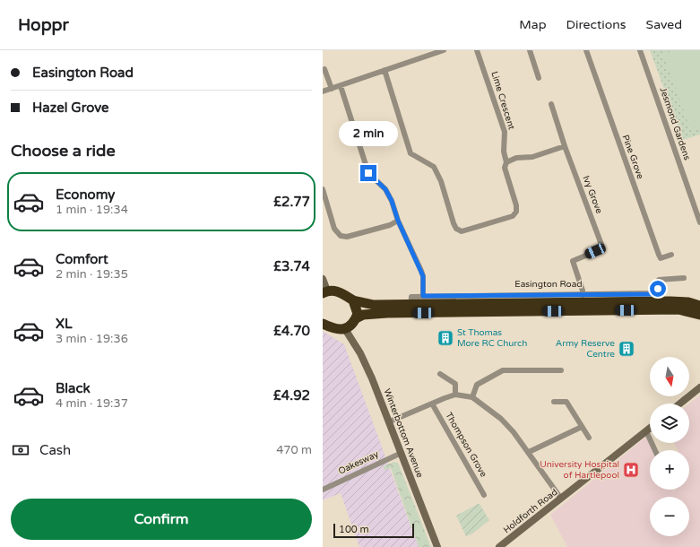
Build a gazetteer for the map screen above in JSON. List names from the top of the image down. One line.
{"streets":{"highway":["Easington Road"],"street":["Lime Crescent","Jesmond Gardens","Pine Grove","Ivy Grove","Winterbottom Avenue","Thompson Grove","Oakesway","Holdforth Road"]},"crossings":[["Ivy Grove","Easington Road"],["Winterbottom Avenue","Oakesway"]],"places":{"building":["St Thomas More RC Church","Army Reserve Centre"],"hospital":["University Hospital of Hartlepool"]},"scale_bar":"100 m","north":"bottom","page":{"header":"Hoppr","nav":["Map","Directions","Saved"],"banner":["Easington Road","Hazel Grove"],"bubble":"2 min","heading":"Choose a ride","list":[{"name":"Economy","note":"1 min · 19:34","value":"£2.77"},{"name":"Comfort","note":"2 min · 19:35","value":"£3.74"},{"name":"XL","note":"3 min · 19:36","value":"£4.70"},{"name":"Black","note":"4 min · 19:37","value":"£4.92"}],"map_buttons":["+","−"],"pay":["Cash","470 m"],"buttons":"Confirm","scale":"100 m"}}
